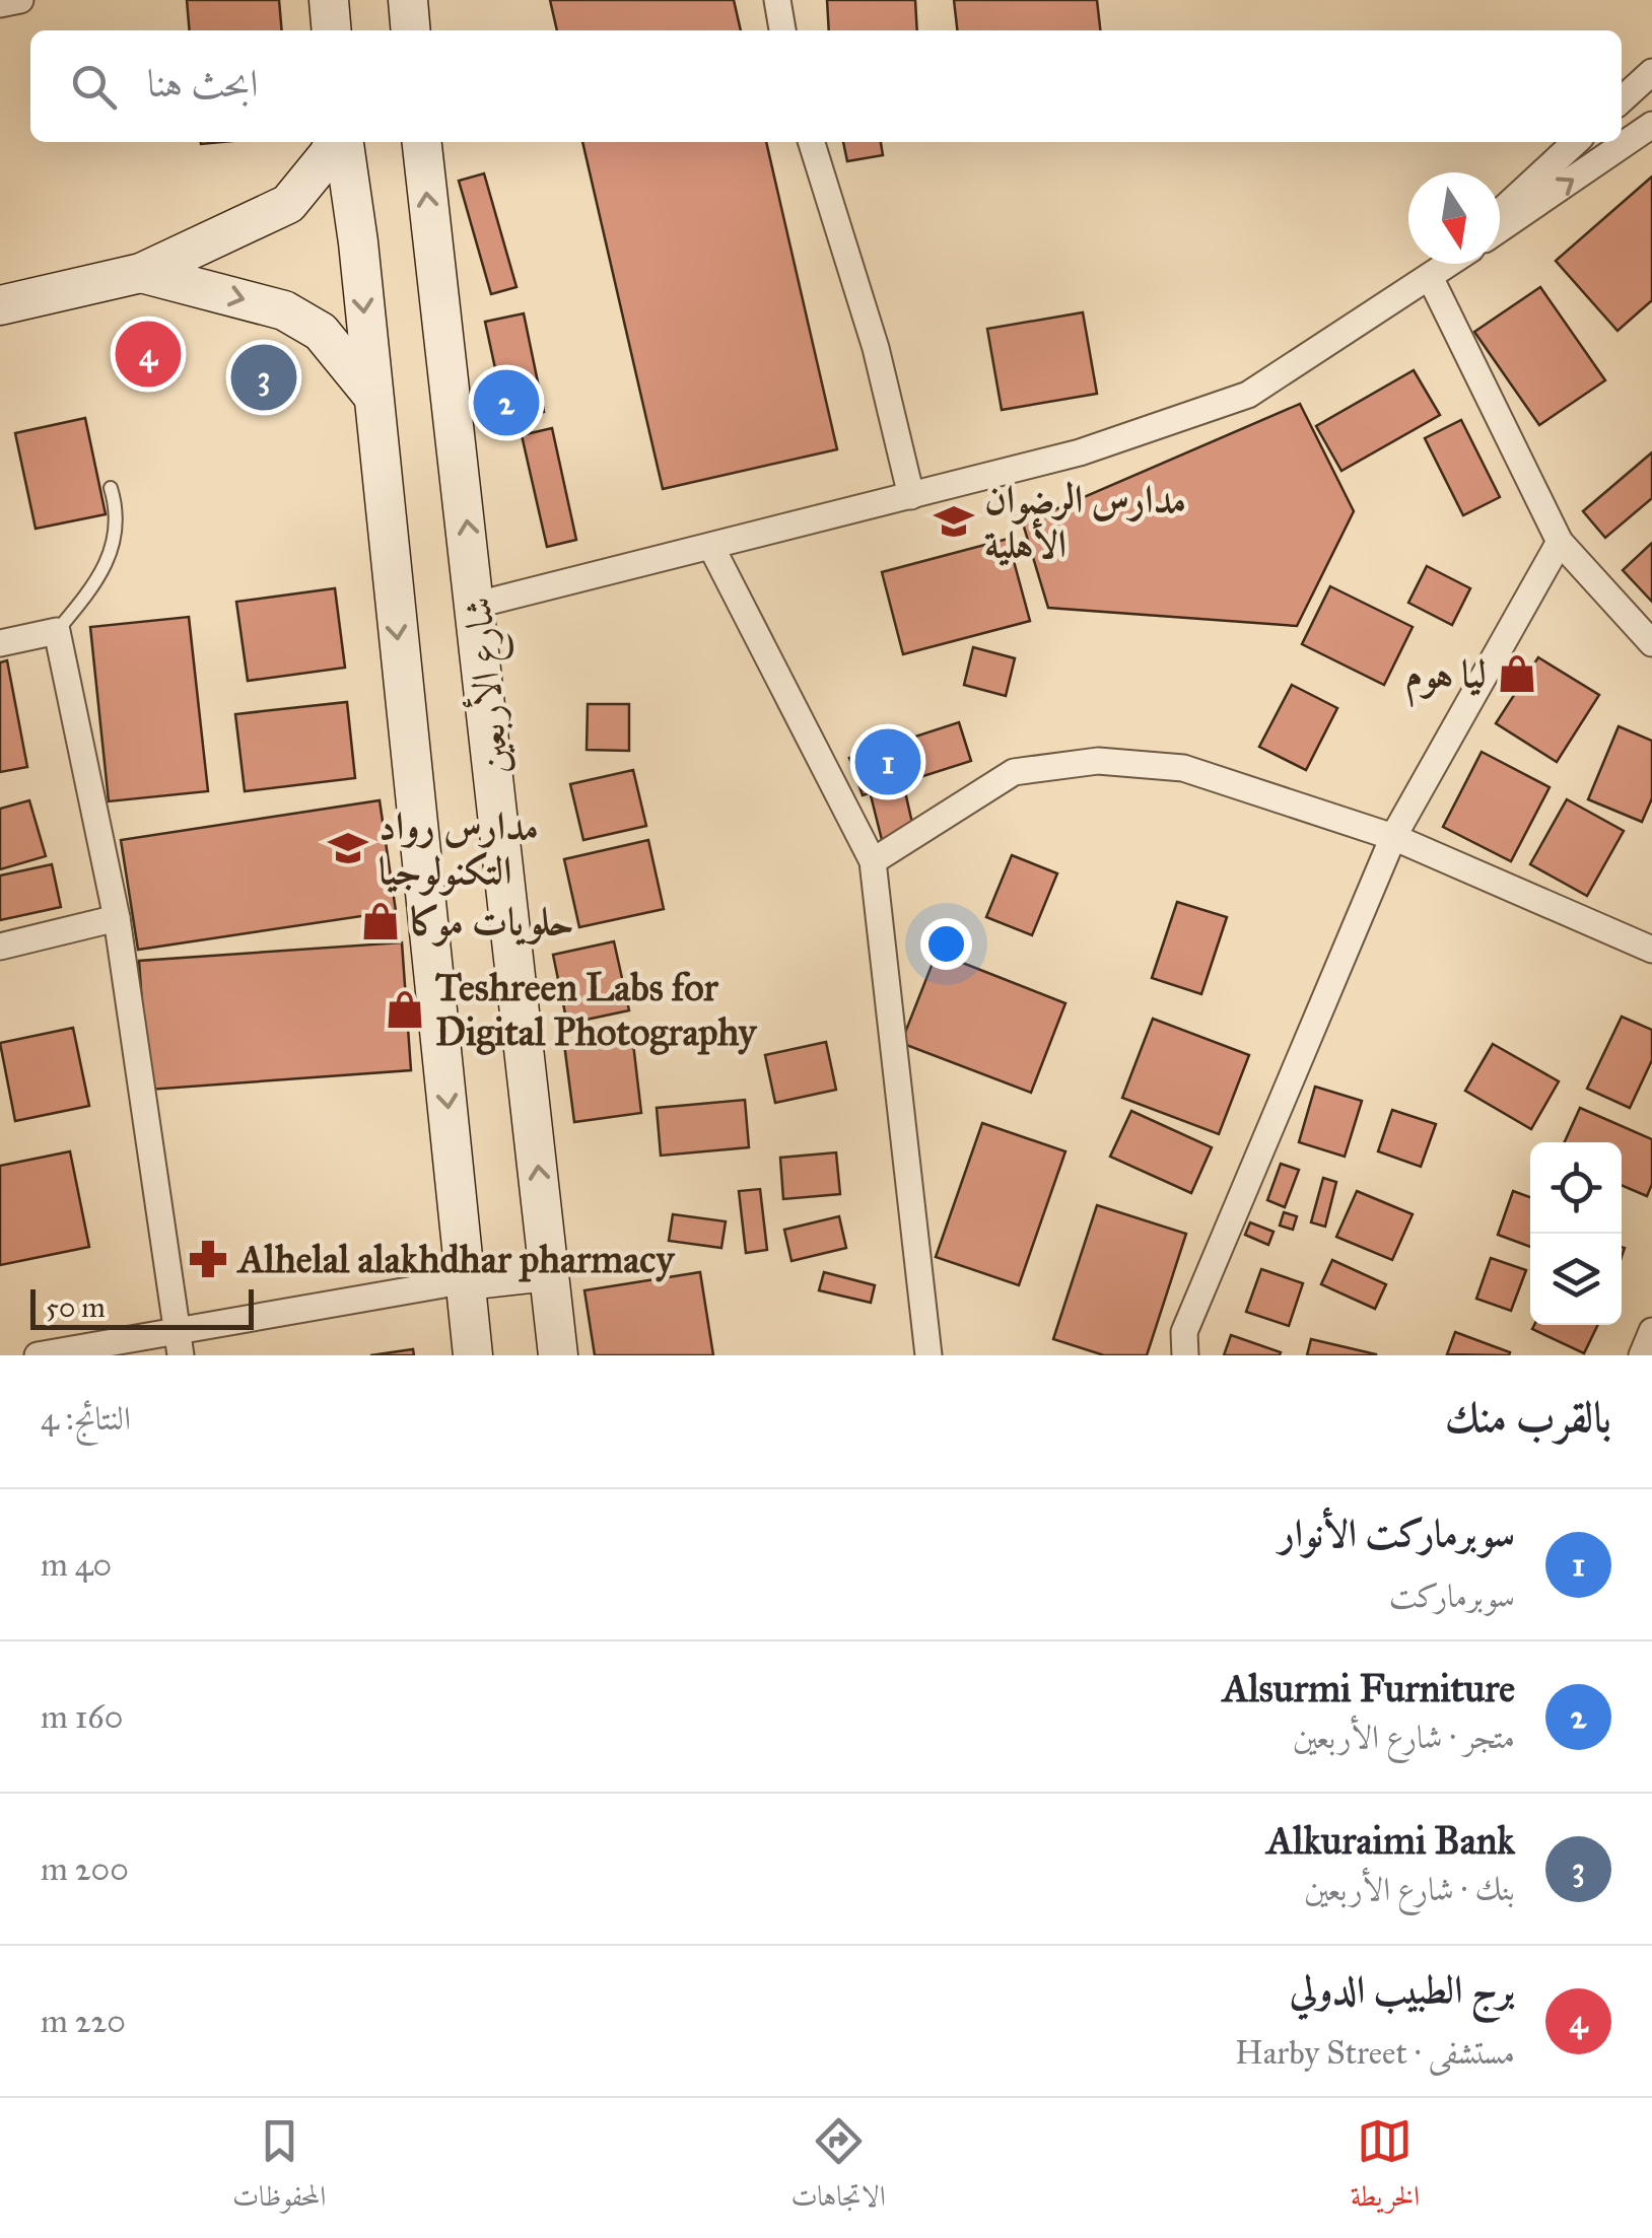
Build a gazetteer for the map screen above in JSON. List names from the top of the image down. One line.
{"streets":{"main road":["شارع الأربعين"]},"places":{"school or university":["مدارس الرضوان الأهلية","مدارس رواد التكنولوجيا"],"shop":["ليا هوم","حلويات موكا","Teshreen Labs for Digital Photography"],"pharmacy":["Alhelal alakhdhar pharmacy"]},"scale_bar":"50 m","north":"bottom","page":{"search":"ابحث هنا","pins":["4","3","2","1"],"scale":"50 m","heading":["بالقرب منك","النتائج: 4"],"list":[{"mark":"1","name":"سوبرماركت الأنوار","note":"سوبرماركت","value":"40 m"},{"mark":"2","name":"Alsurmi Furniture","note":"متجر · شارع الأربعين","value":"160 m"},{"mark":"3","name":"Alkuraimi Bank","note":"بنك · شارع الأربعين","value":"200 m"},{"mark":"4","name":"برج الطبيب الدولي","note":"مستشفى · Harby Street","value":"220 m"}],"nav":["الخريطة","الاتجاهات","المحفوظات"]}}
